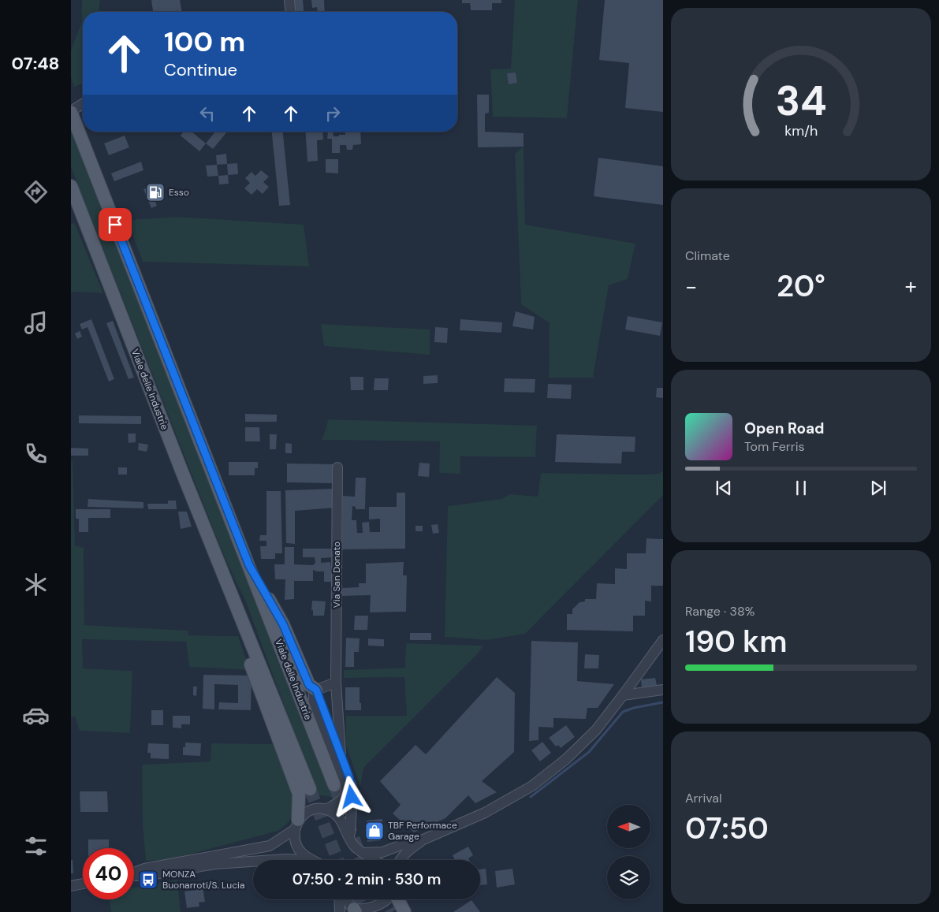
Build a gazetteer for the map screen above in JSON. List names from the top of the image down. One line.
{"streets":{"main road":["Viale delle Industrie"],"street":["Via San Donato"]},"crossings":[["Viale delle Industrie","Via San Donato"]],"places":{"fuel station":["Esso"],"shop":["TBF Performace Garage"],"bus stop":["MONZA Buonarroti/S. Lucia"]},"north":"left","page":{"tabs":"07:48","turn":["100 m","Continue"],"tile":["Climate",["Range · 38%","190 km"],["Arrival","07:50"]],"heat":["−","20°","+"],"song":["Open Road","Tom Ferris"],"limit":"40","trip":"07:50 · 2 min · 530 m","gauge":["34","km/h"]}}
